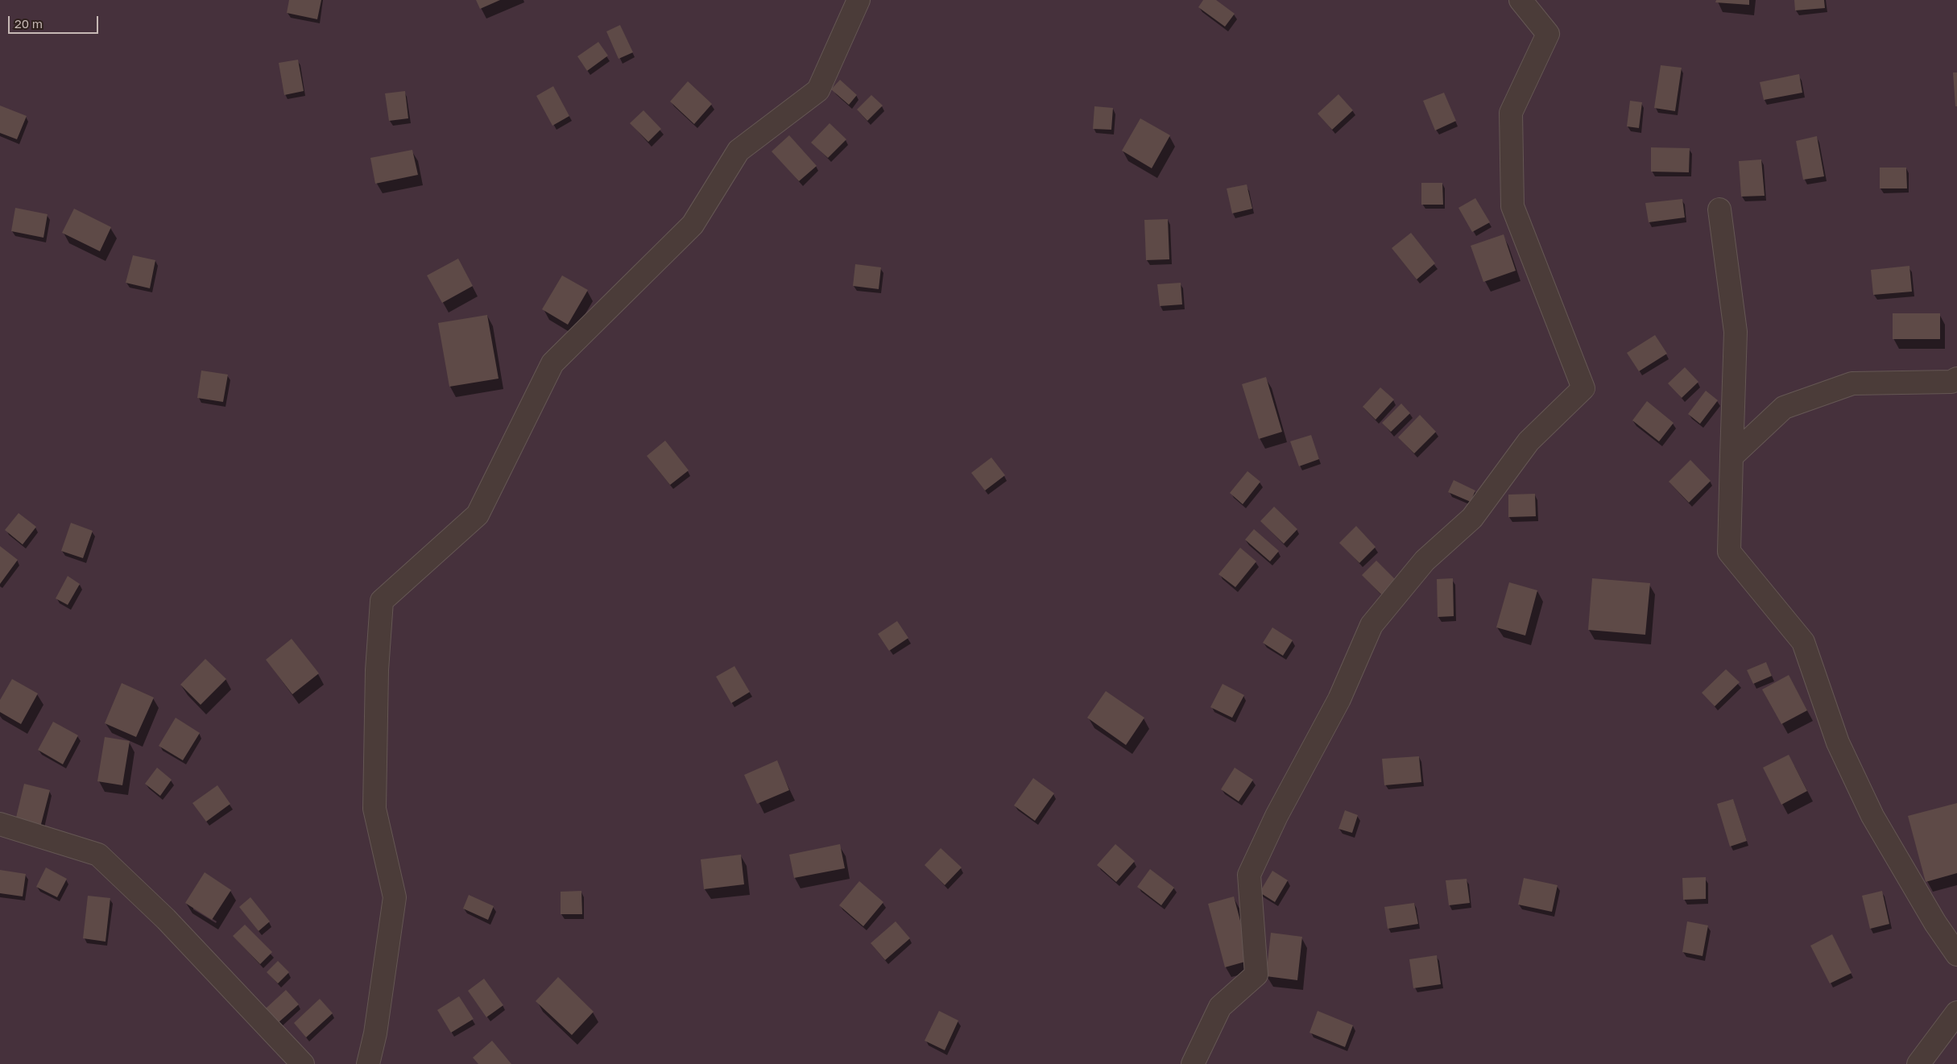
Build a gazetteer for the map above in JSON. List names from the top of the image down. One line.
{"scale_bar":"20 m"}
